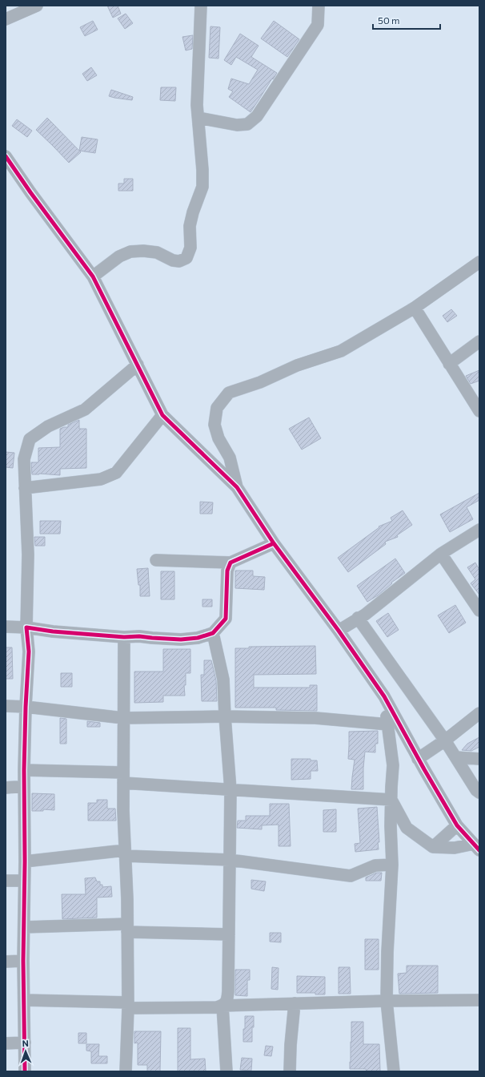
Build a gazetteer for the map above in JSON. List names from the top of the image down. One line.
{"scale_bar":"50 m","north":"top"}
